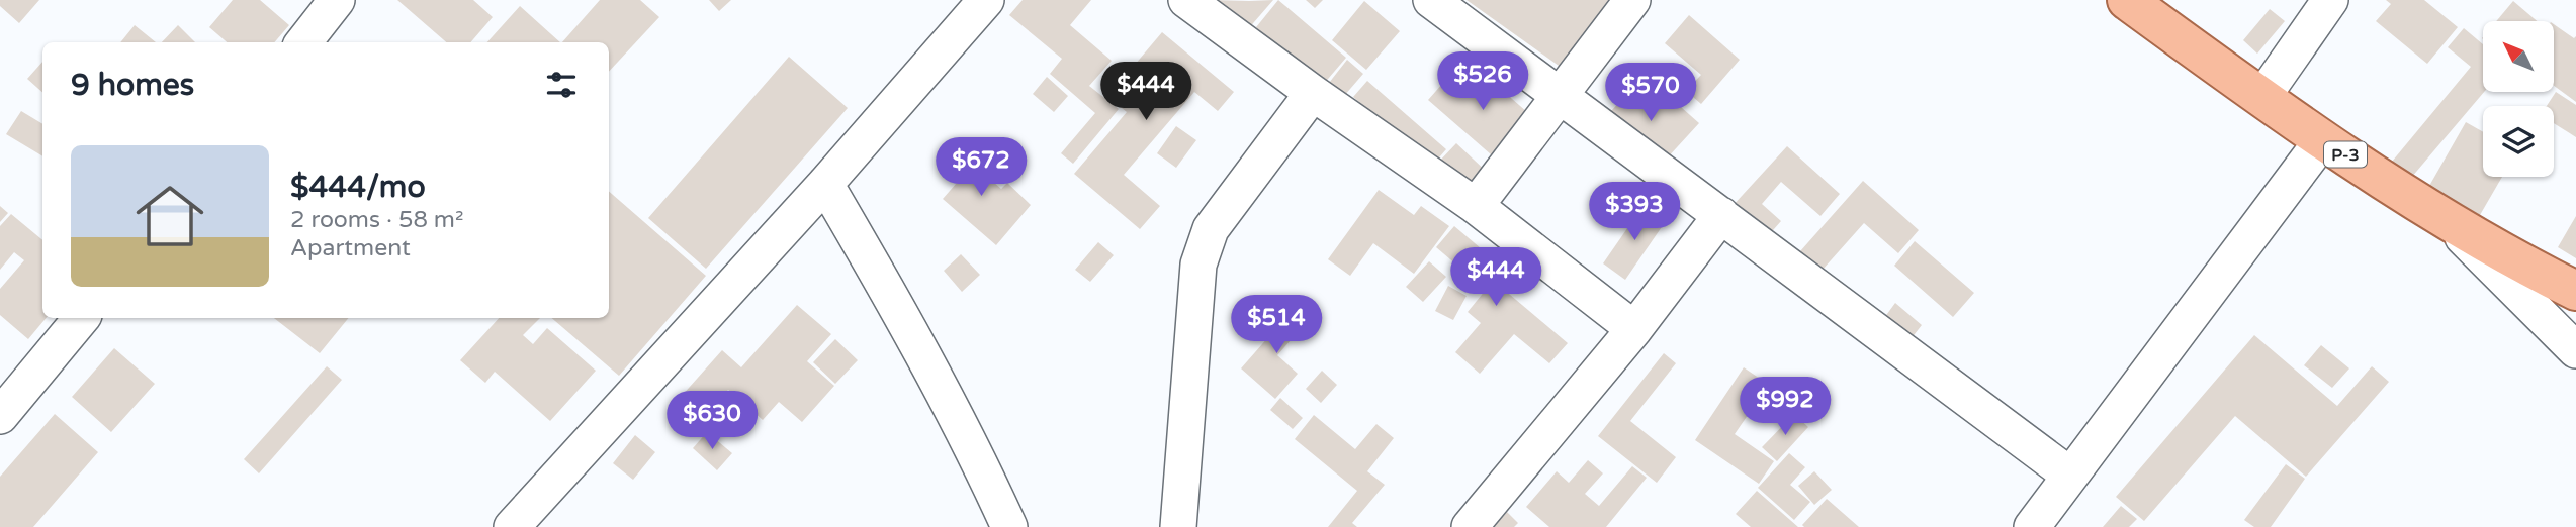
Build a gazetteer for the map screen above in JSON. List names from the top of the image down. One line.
{"streets":{"main road":["P-3"]},"north":"top left","page":{"heading":"9 homes","price":["$526","$444","$570","$672","$393","$444","$514","$992","$630"],"list":[{"name":"$444/mo","note":"2 rooms · 58 m² · Apartment"}]}}
